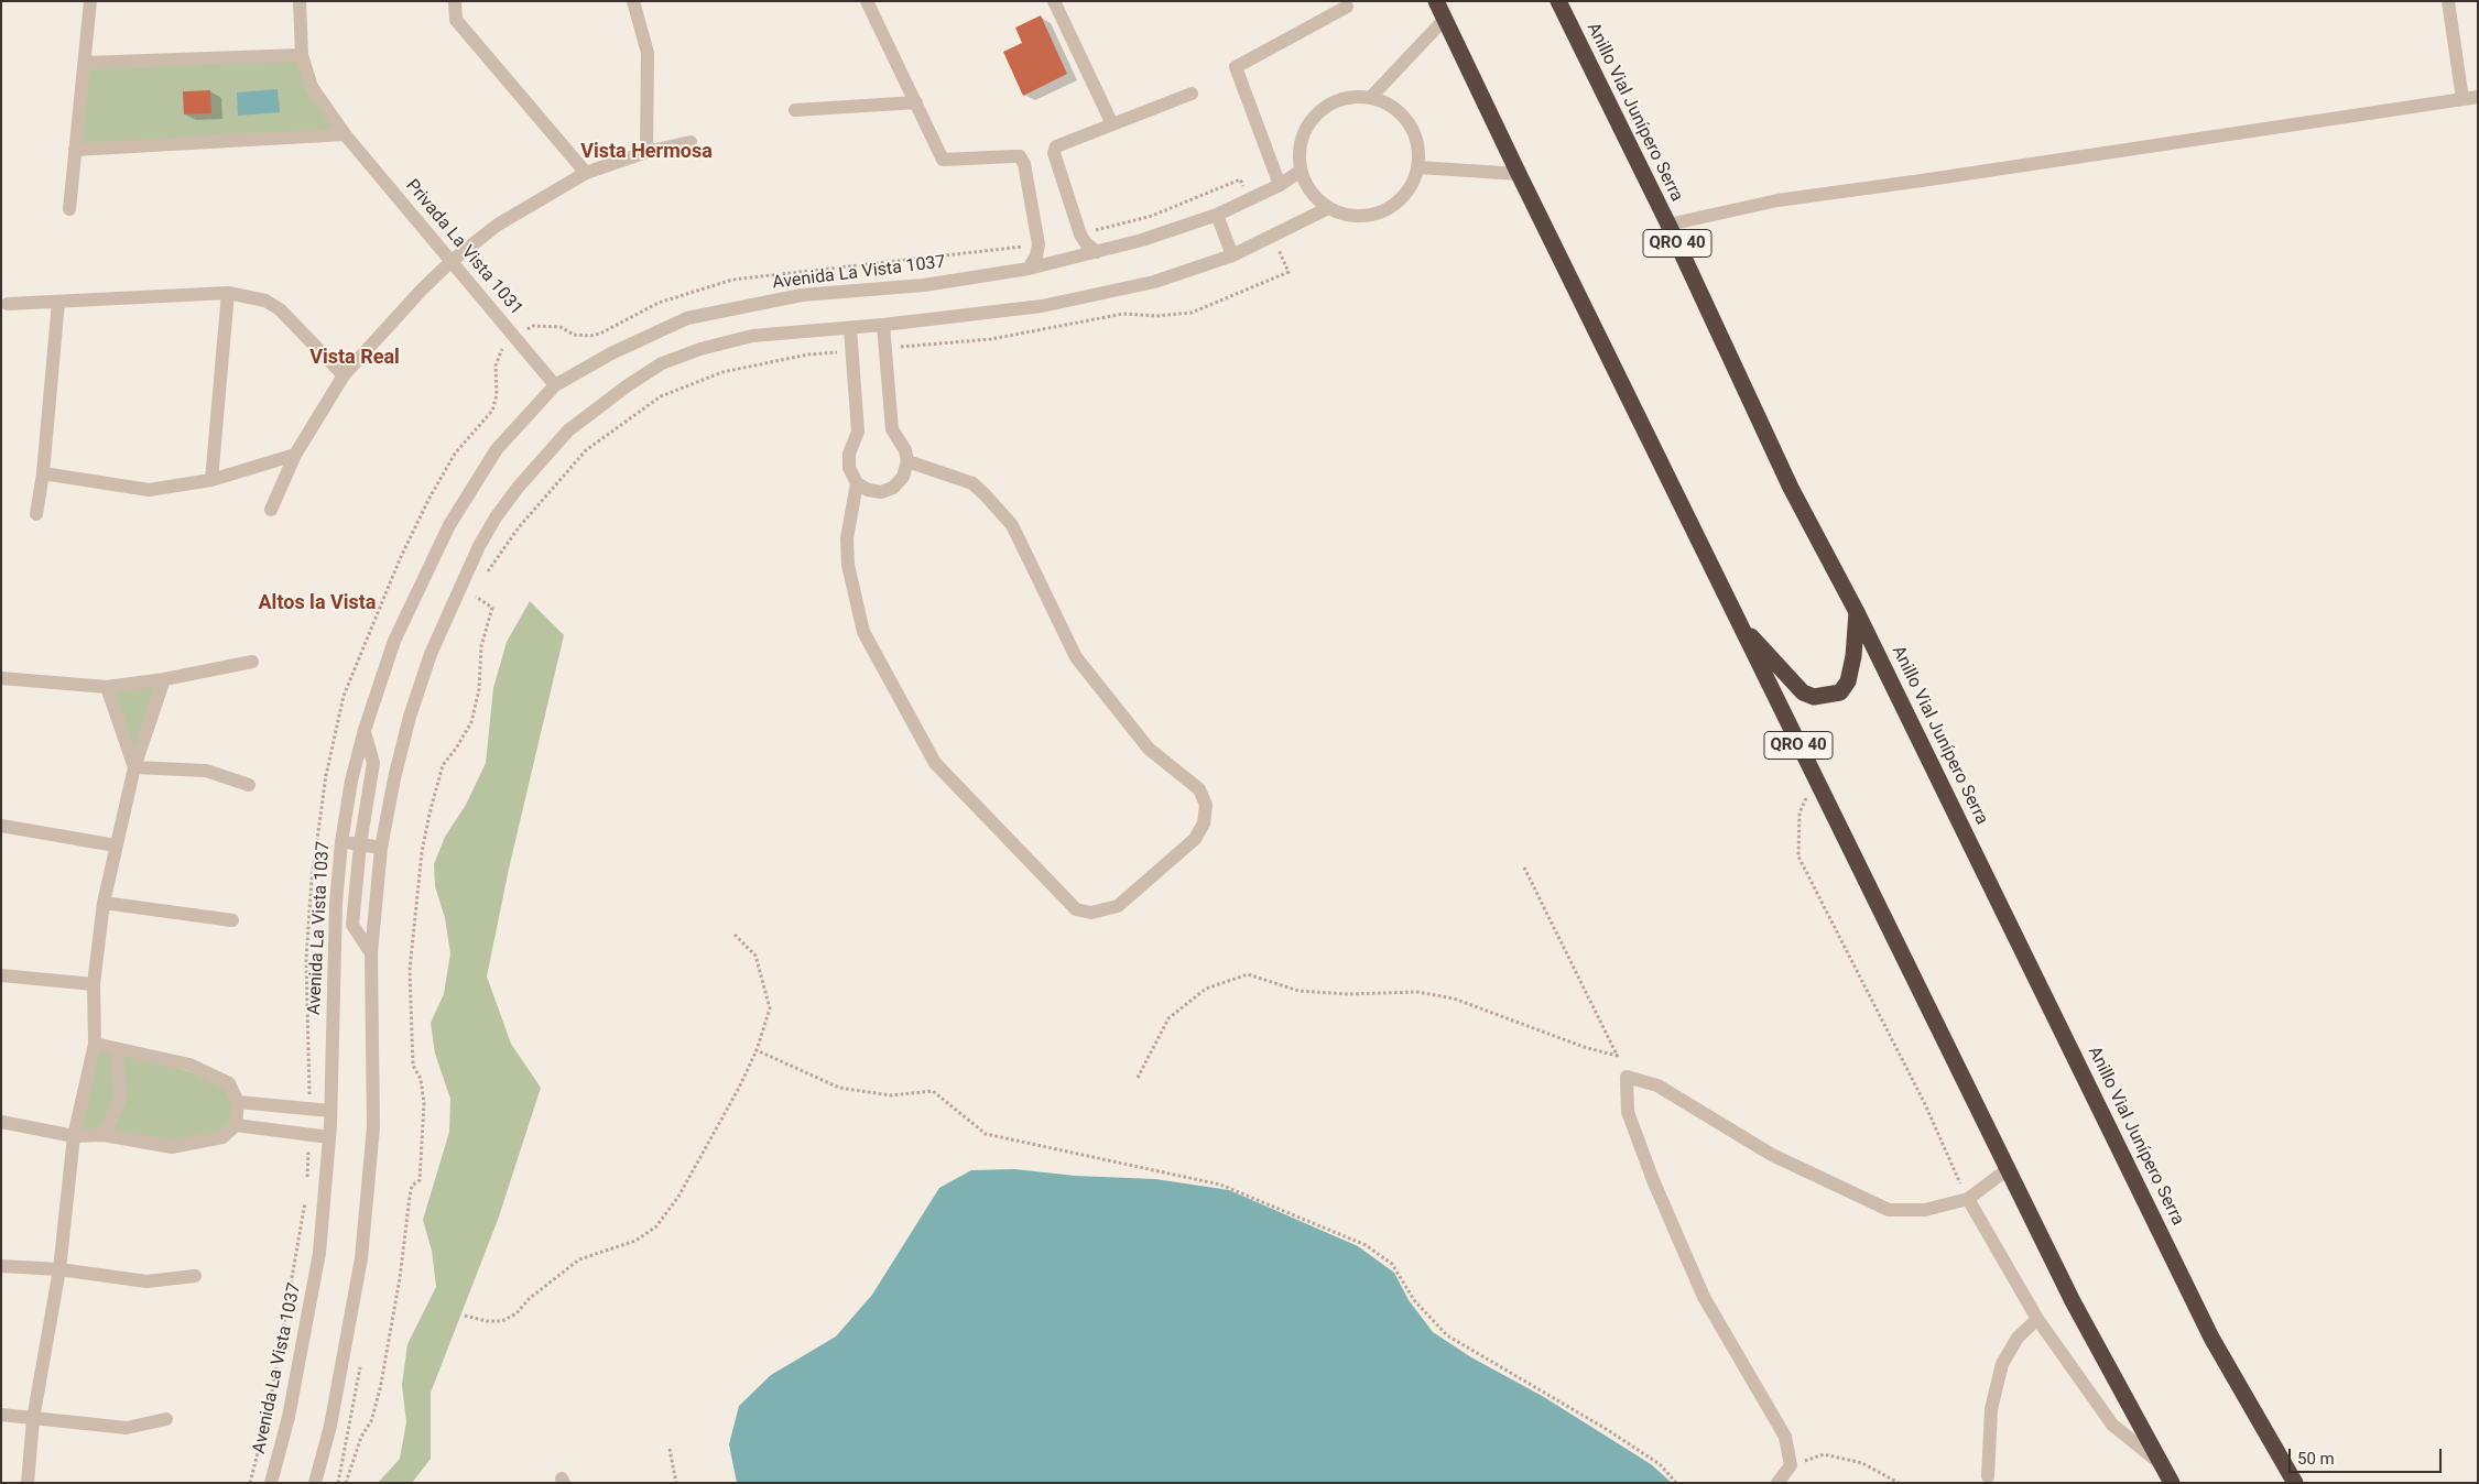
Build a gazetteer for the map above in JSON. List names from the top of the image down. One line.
{"streets":{"highway":["Anillo Vial Junípero Serra","QRO 40"],"street":["Privada La Vista 1031","Avenida La Vista 1037"]},"crossings":[["Privada La Vista 1031","Avenida La Vista 1037"]],"districts":["Vista Hermosa","Vista Real","Altos la Vista"],"scale_bar":"50 m"}
